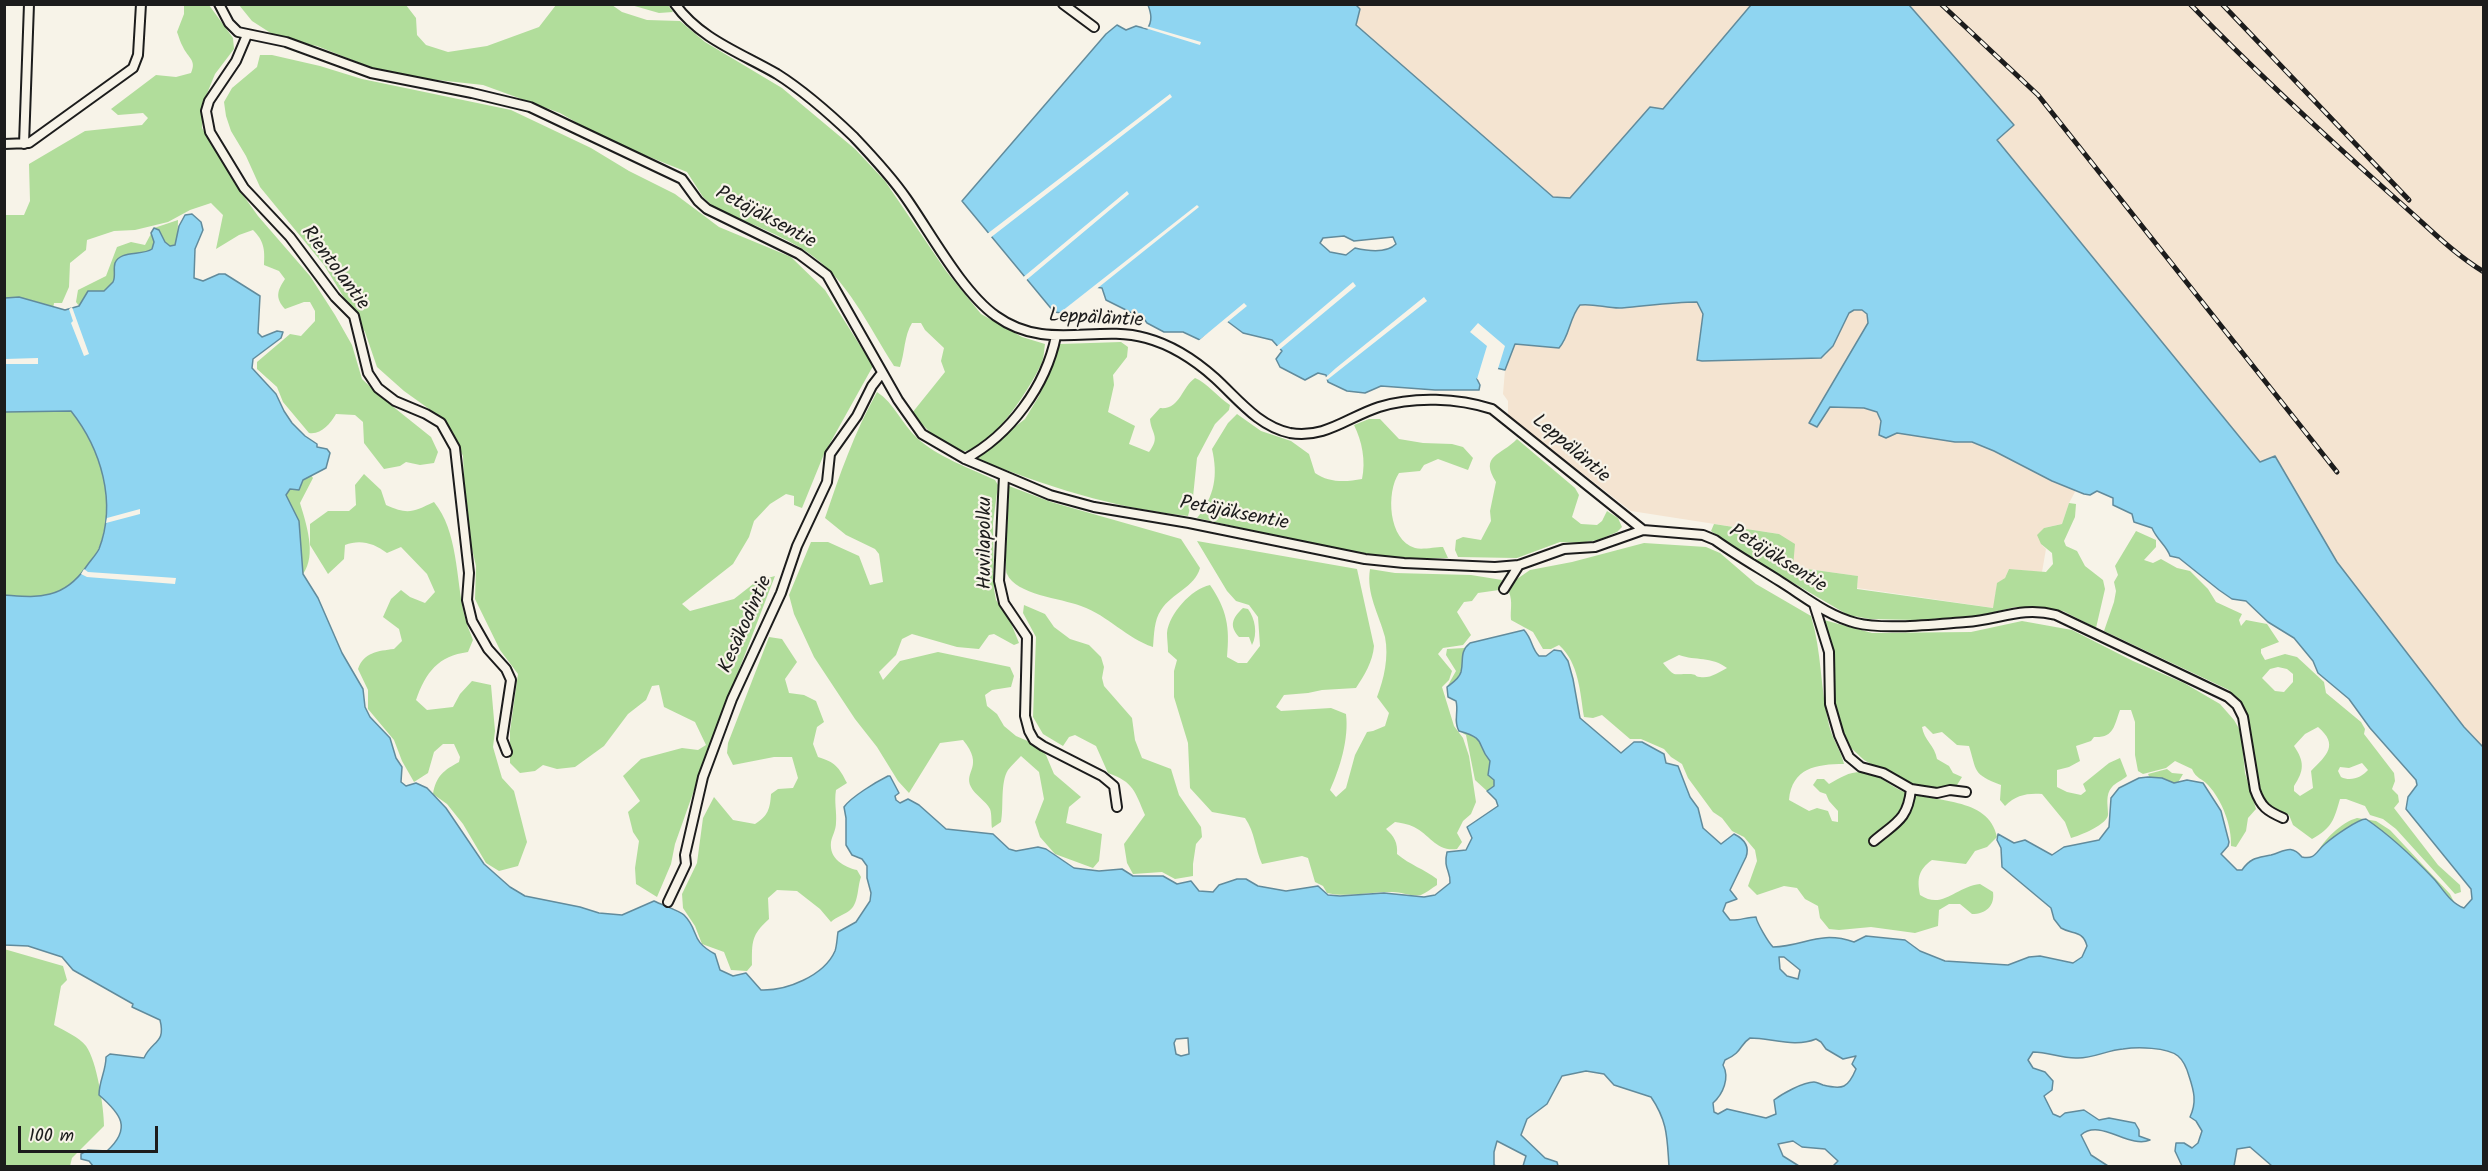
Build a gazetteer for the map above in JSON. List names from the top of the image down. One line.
{"streets":{"street":["Petäjäksentie","Rientolantie","Leppäläntie","Huvilapolku","Kesäkodintie"]},"crossings":[["Petäjäksentie","Rientolantie"],["Petäjäksentie","Leppäläntie"],["Petäjäksentie","Huvilapolku"],["Petäjäksentie","Kesäkodintie"]],"scale_bar":"100 m"}
